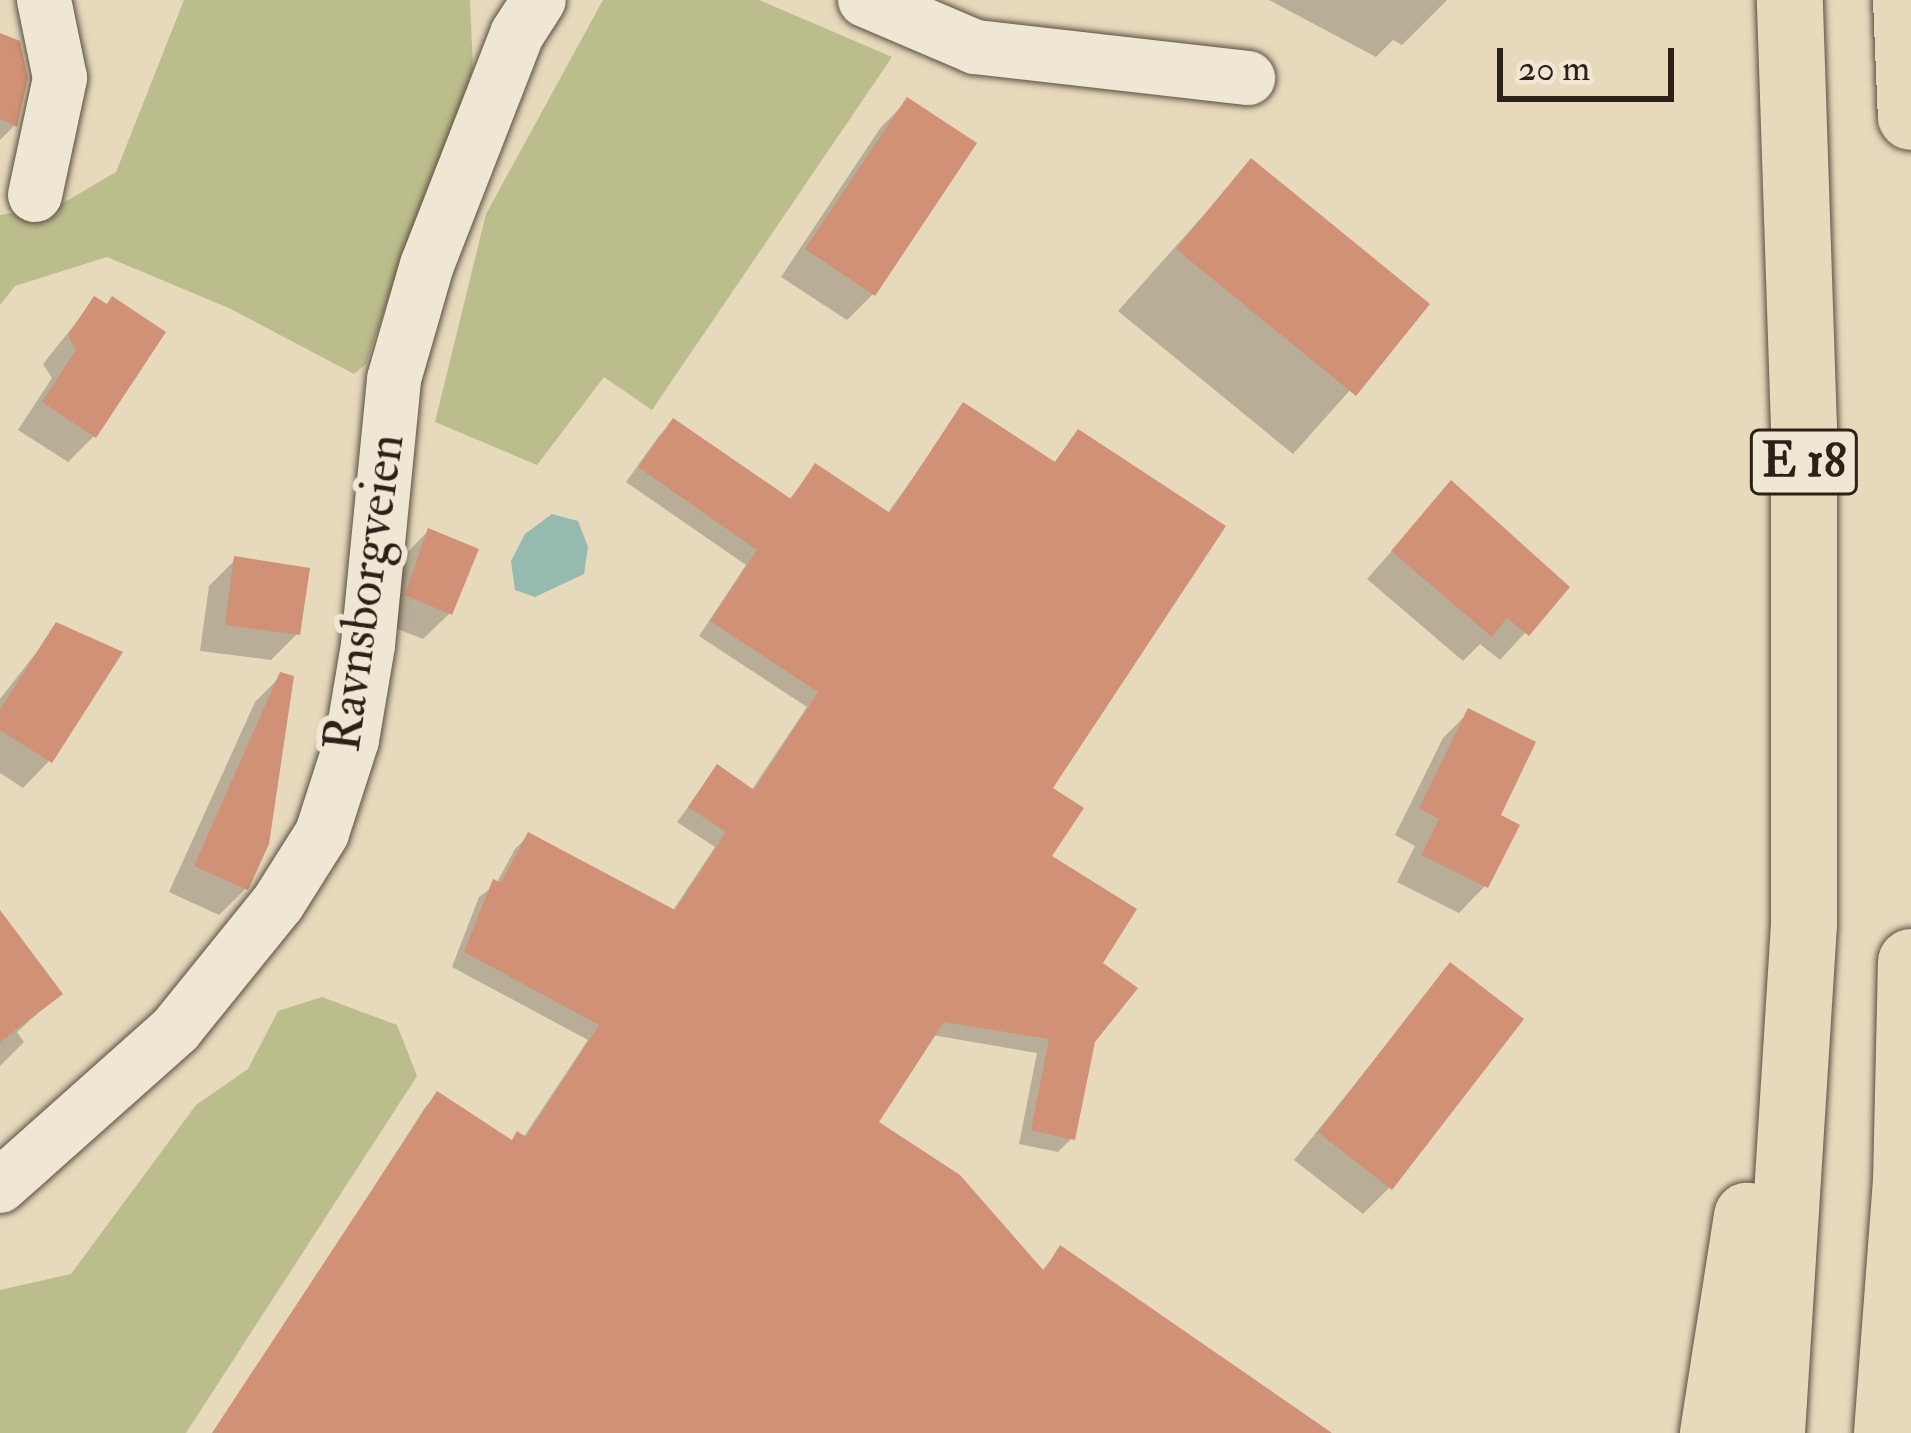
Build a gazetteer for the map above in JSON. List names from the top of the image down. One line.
{"streets":{"highway":["E 18"],"street":["Ravnsborgveien"]},"scale_bar":"20 m"}
